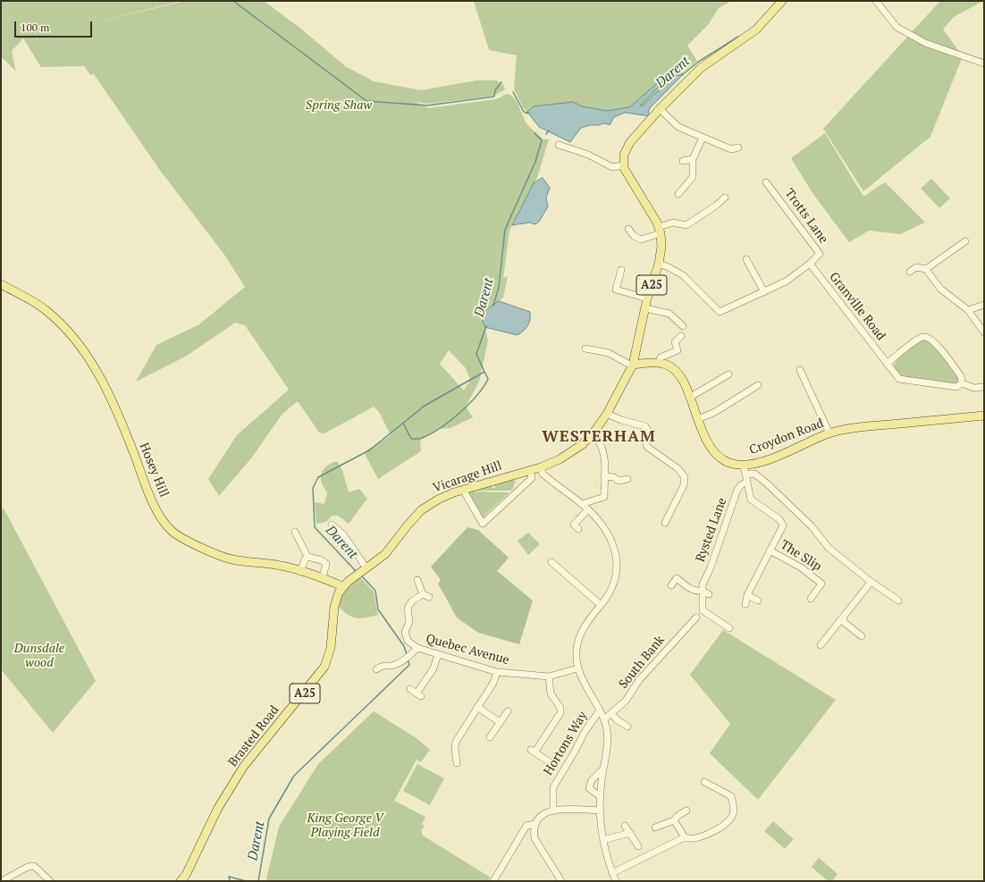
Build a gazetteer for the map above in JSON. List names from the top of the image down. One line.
{"streets":{"main road":["A25","Croydon Road","Hosey Hill","Vicarage Hill","Brasted Road"],"street":["Trotts Lane","Granville Road","Rysted Lane","The Slip","Quebec Avenue","South Bank","Hortons Way"]},"crossings":[["Trotts Lane","Granville Road"],["A25","Croydon Road"],["A25","Hosey Hill"],["A25","Vicarage Hill"],["A25","Brasted Road"],["Hosey Hill","Brasted Road"]],"districts":["WESTERHAM"],"water":["Darent"],"parks":["Spring Shaw","Dunsdale wood","King George V Playing Field"],"scale_bar":"100 m"}
